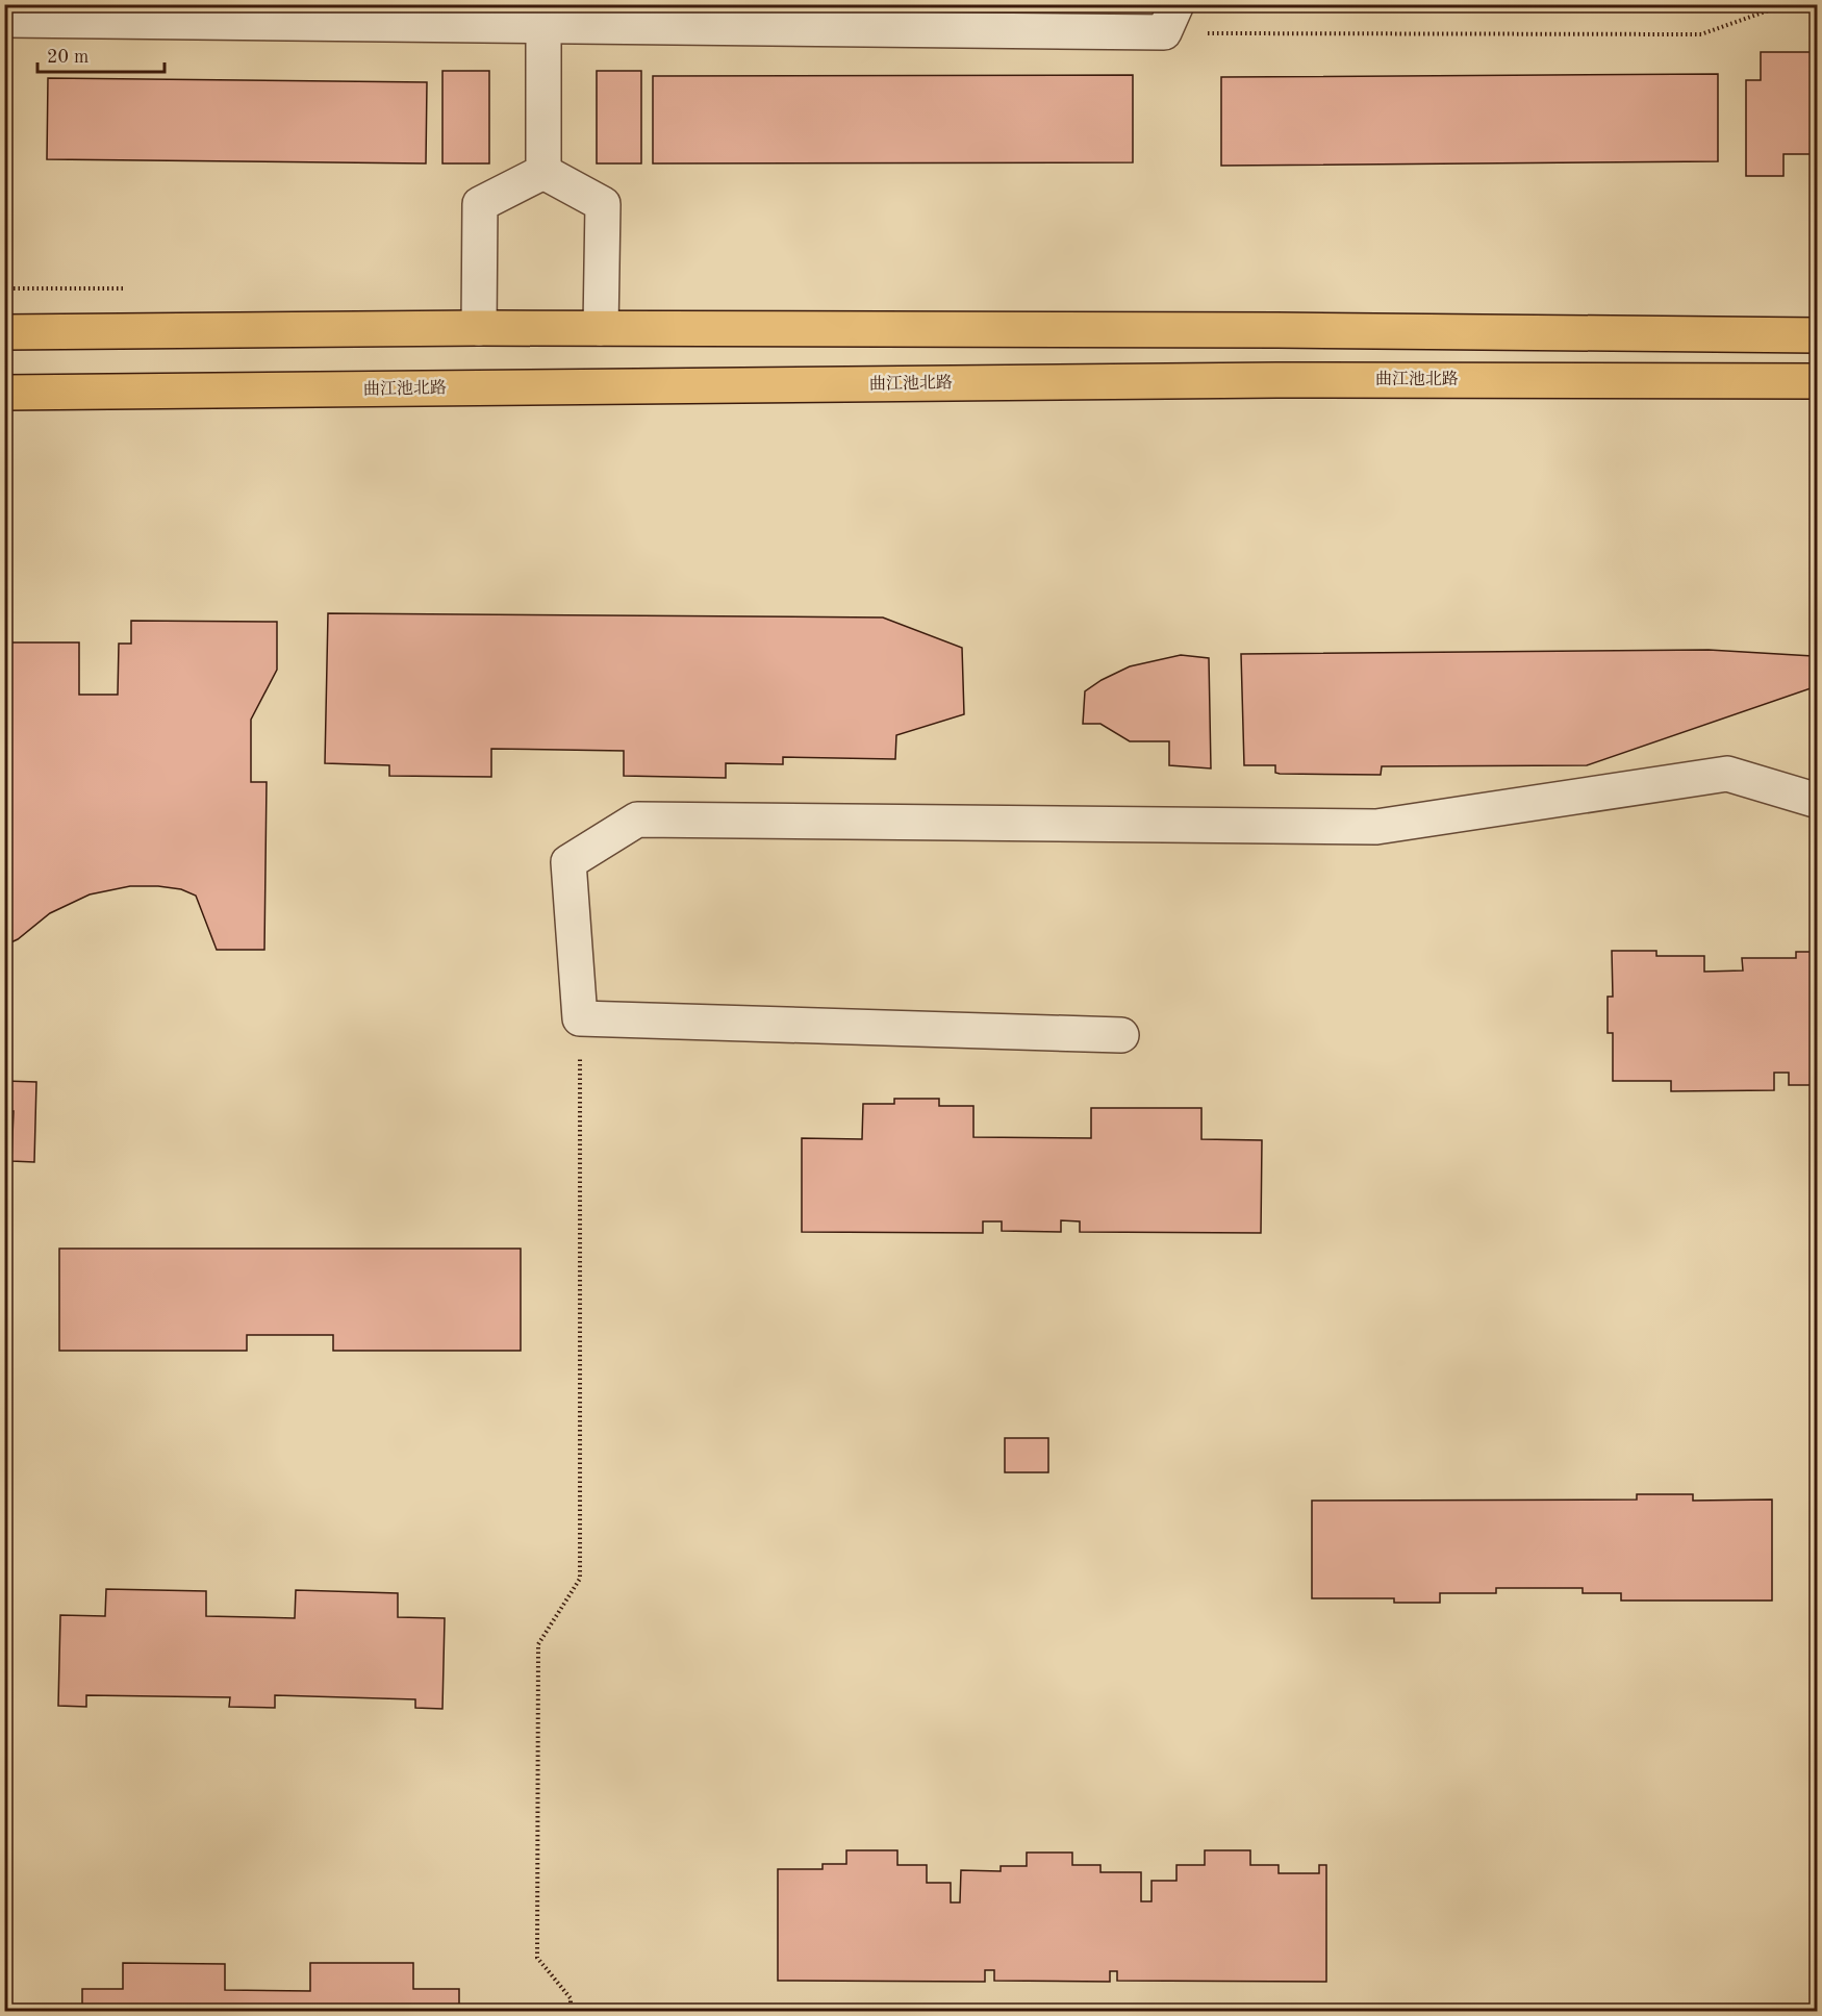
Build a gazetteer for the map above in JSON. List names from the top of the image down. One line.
{"streets":{"main road":["曲江池北路"]},"scale_bar":"20 m"}
